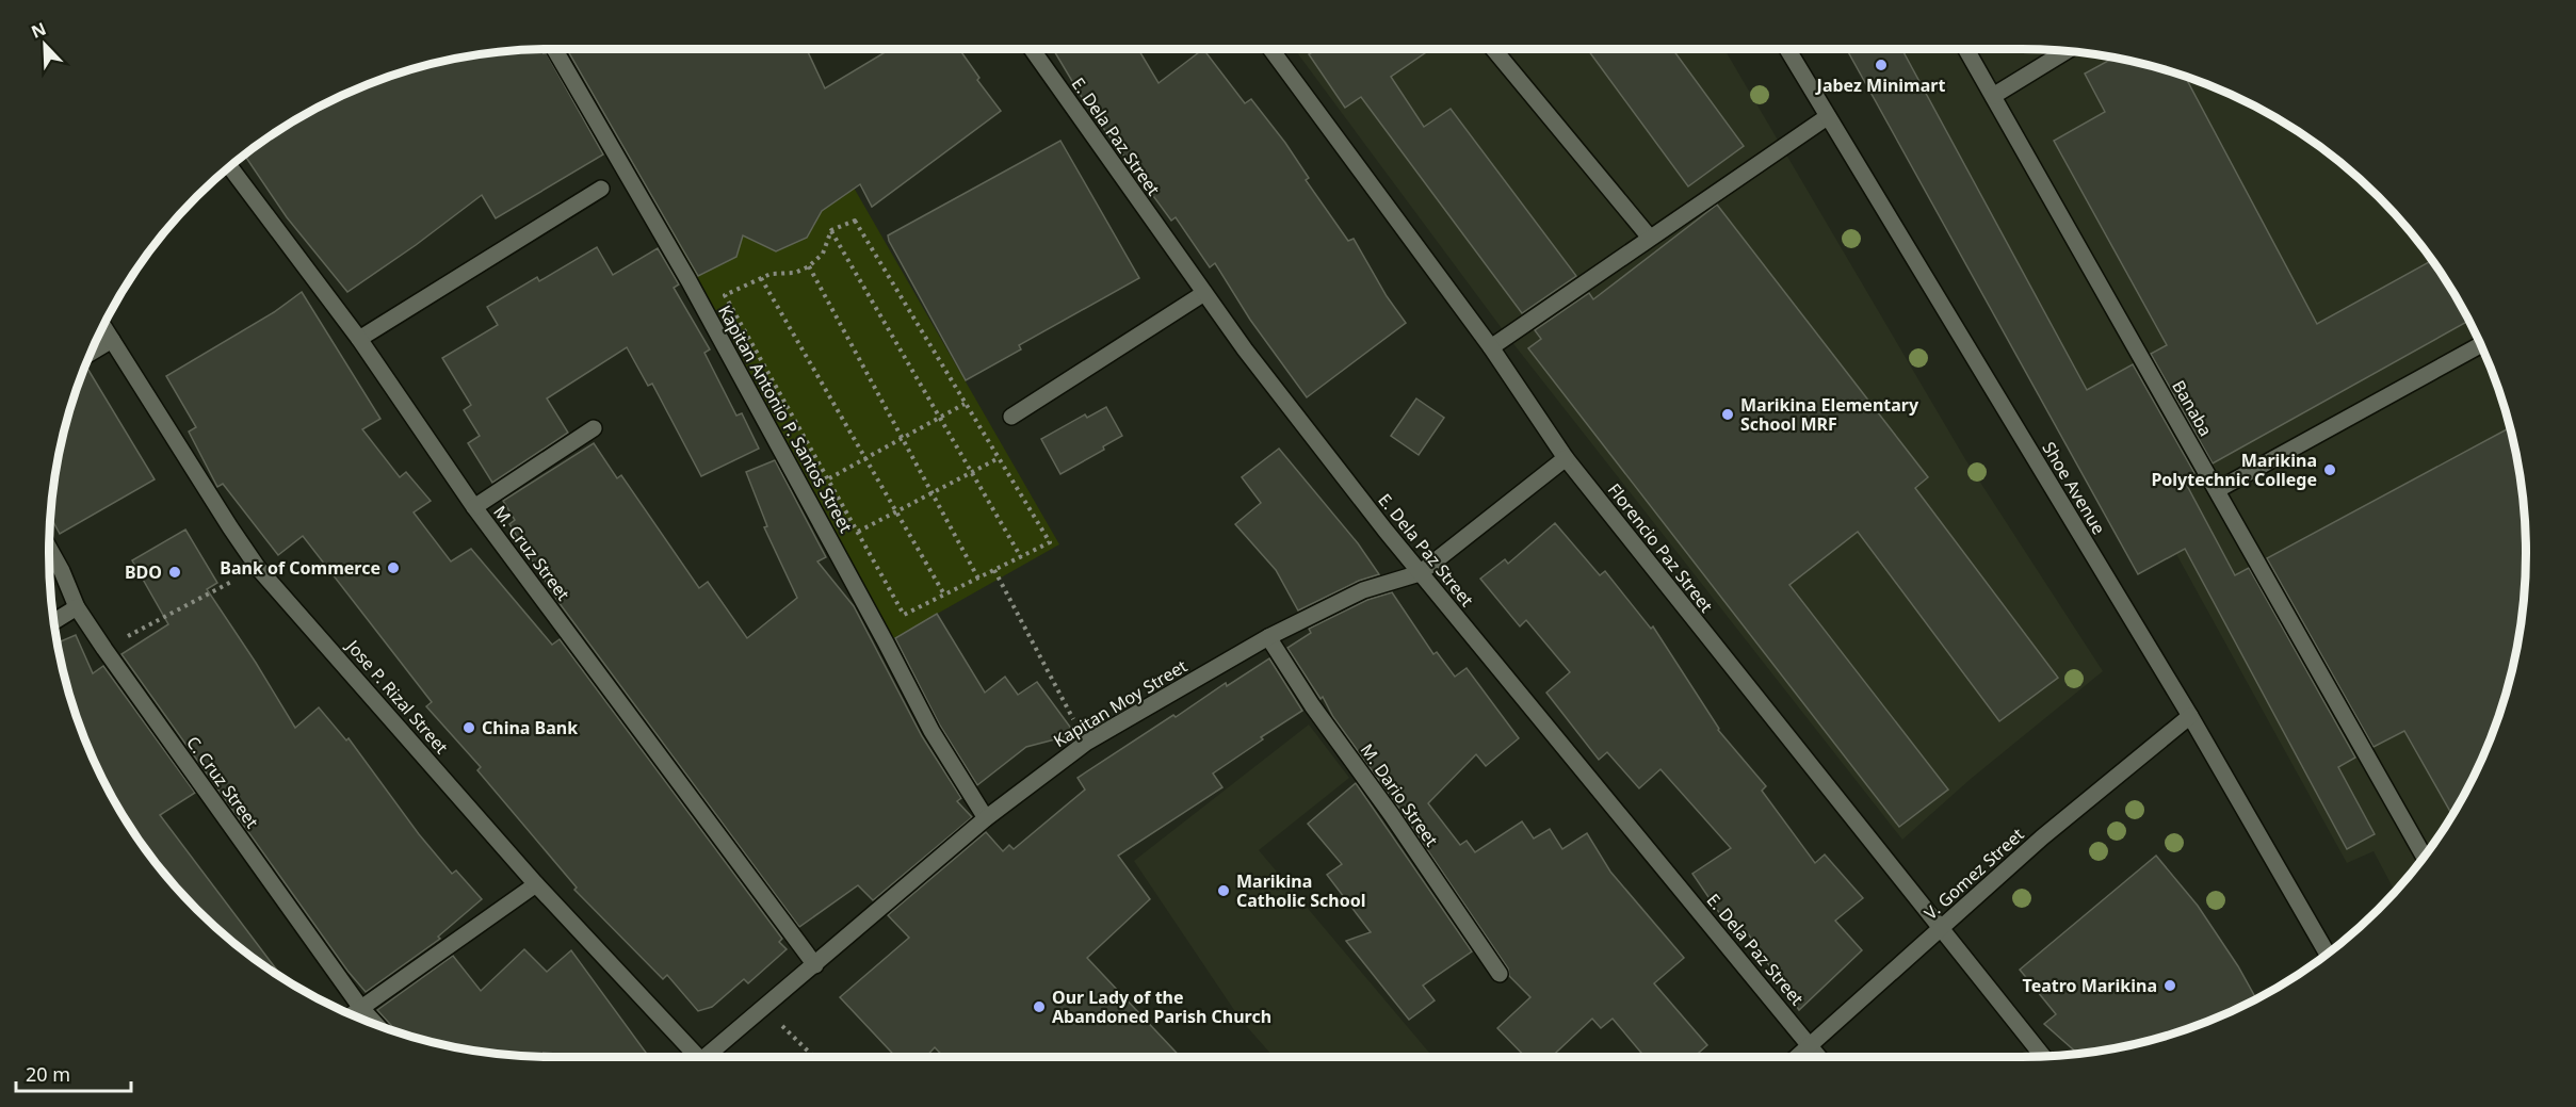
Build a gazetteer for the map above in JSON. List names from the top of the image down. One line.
{"streets":{"street":["E. Dela Paz Street","Banaba","Kapitan Antonio P. Santos Street","Shoe Avenue","Florencio Paz Street","M. Cruz Street","Jose P. Rizal Street","Kapitan Moy Street","C. Cruz Street","M. Dario Street","V. Gomez Street"]},"crossings":[["E. Dela Paz Street","Kapitan Moy Street"],["E. Dela Paz Street","V. Gomez Street"],["Kapitan Antonio P. Santos Street","Kapitan Moy Street"],["Shoe Avenue","V. Gomez Street"],["Florencio Paz Street","Kapitan Moy Street"],["Florencio Paz Street","V. Gomez Street"],["M. Cruz Street","Kapitan Moy Street"],["Kapitan Moy Street","M. Dario Street"]],"places":["Jabez Minimart","Marikina Elementary School MRF","Marikina Polytechnic College","Bank of Commerce","BDO","China Bank","Marikina Catholic School","Teatro Marikina","Our Lady of the Abandoned Parish Church"],"scale_bar":"20 m","north":"top left"}
